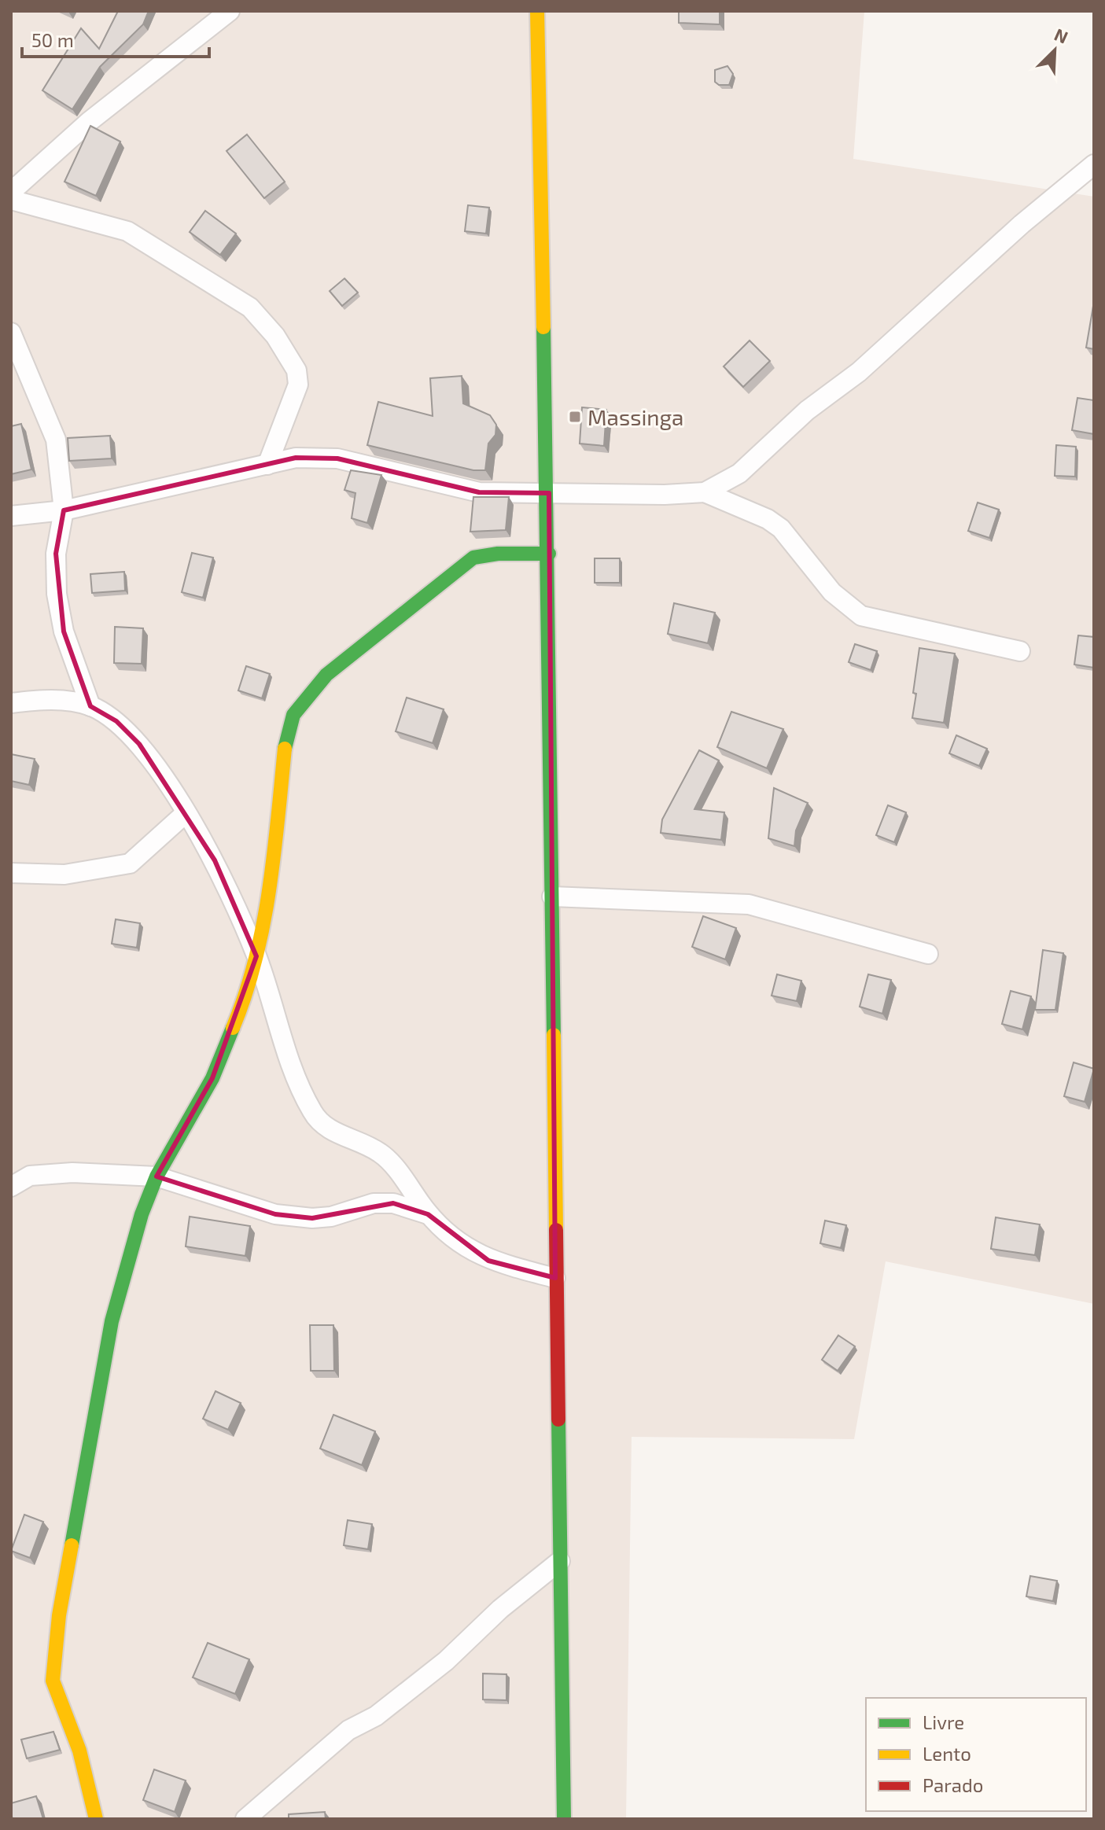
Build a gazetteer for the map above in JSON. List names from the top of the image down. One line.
{"places":{"transit":["Massinga"]},"legend":["Livre","Lento","Parado"],"scale_bar":"50 m","north":"top right"}
